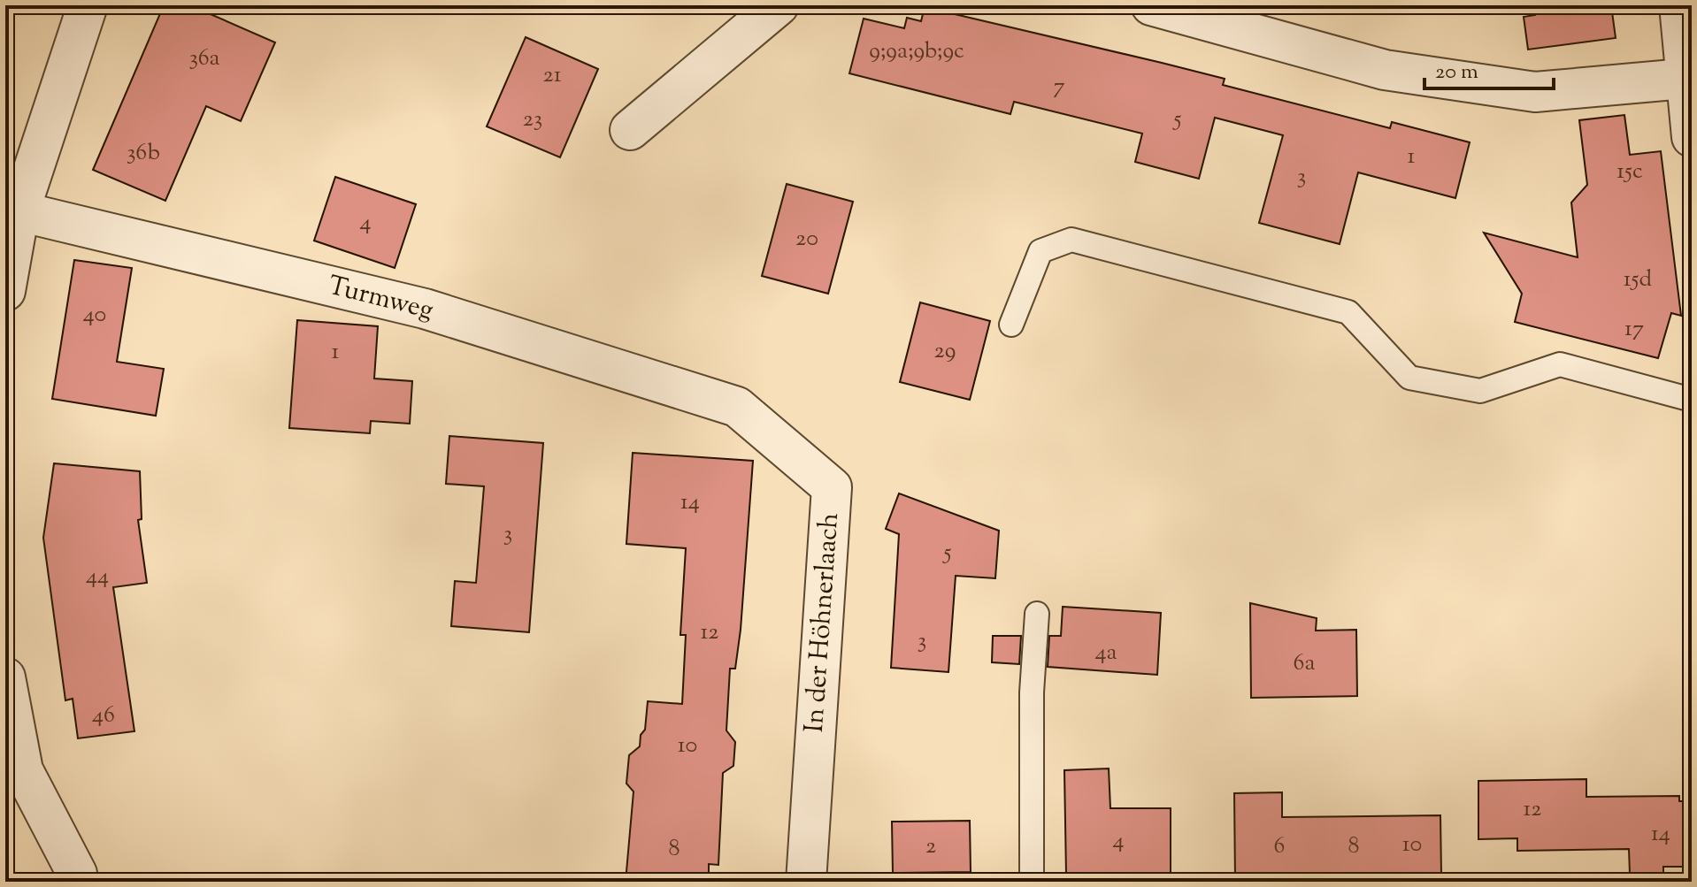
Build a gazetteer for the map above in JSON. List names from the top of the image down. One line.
{"streets":{"street":["Turmweg","In der Höhnerlaach"]},"crossings":[["Turmweg","In der Höhnerlaach"]],"house_numbers":["9;9a;9b;9c","36a","21","7","23","5","36b","1","15c","3","4","20","15d","40","17","29","1","14","3","5","44","12","3","4a","6a","46","10","12","14","4","10","2","6","8","8"],"scale_bar":"20 m"}
